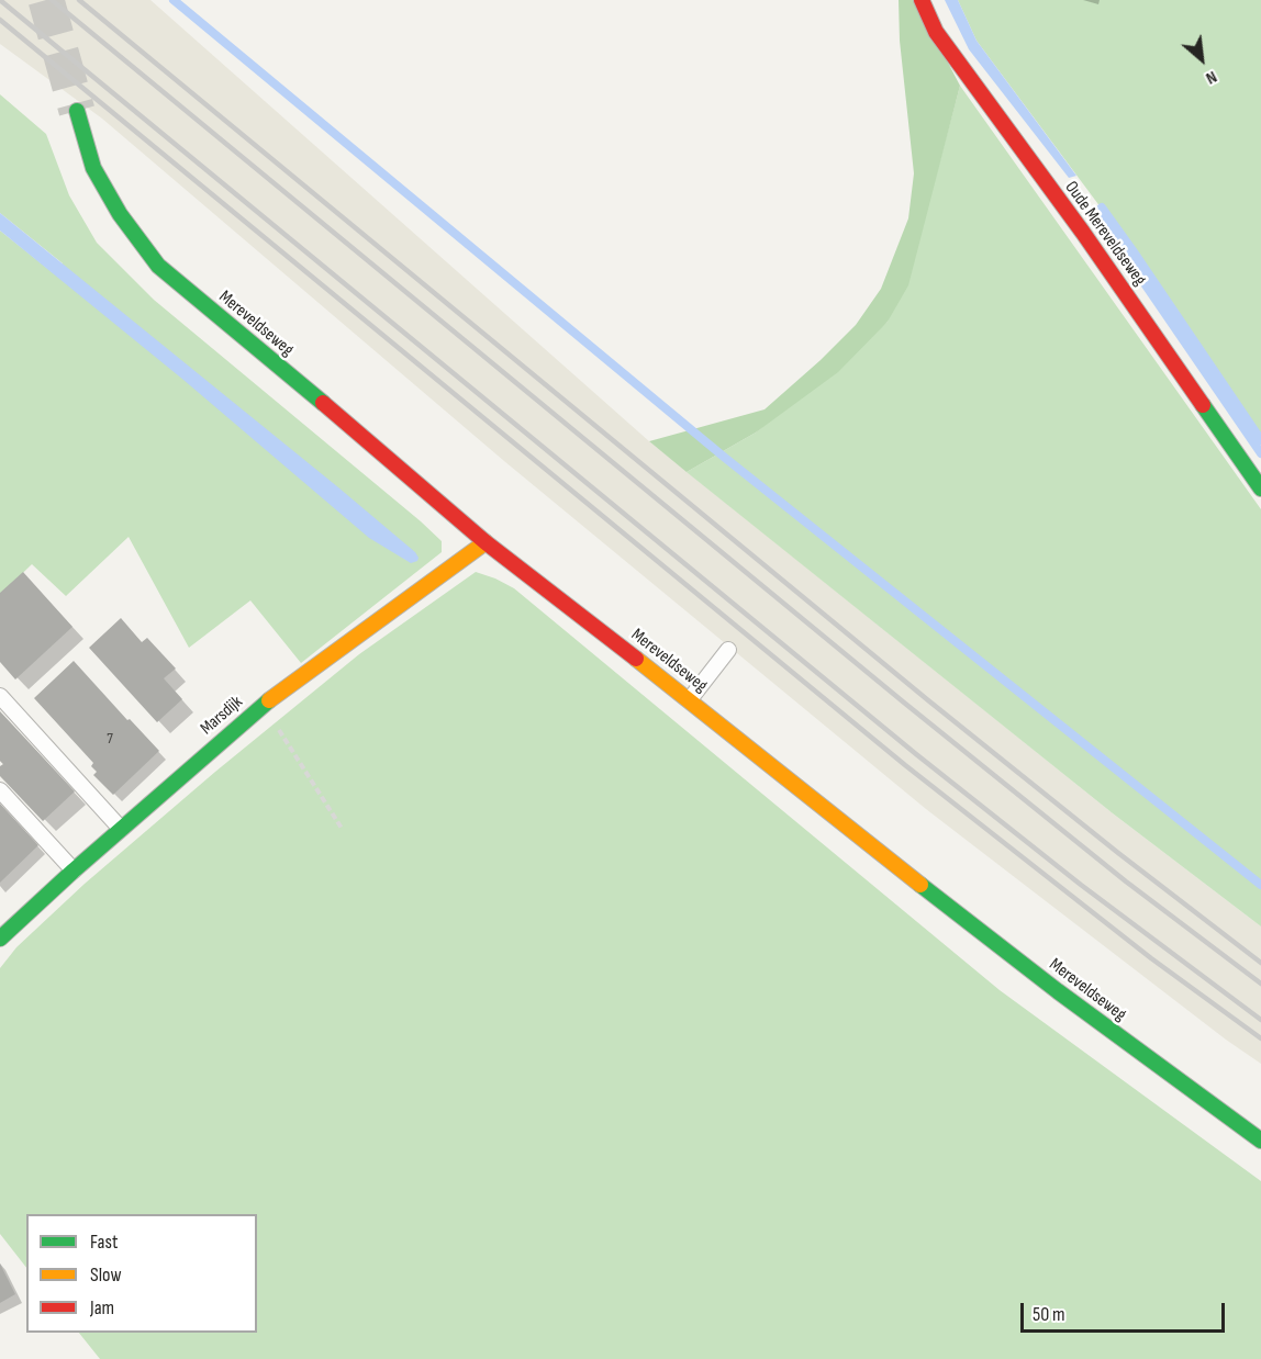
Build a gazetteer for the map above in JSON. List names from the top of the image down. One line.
{"streets":{"street":["Oude Mereveldseweg","Mereveldseweg","Marsdijk"]},"crossings":[["Mereveldseweg","Marsdijk"]],"house_numbers":["7"],"legend":["Fast","Slow","Jam"],"scale_bar":"50 m","north":"bottom right"}
